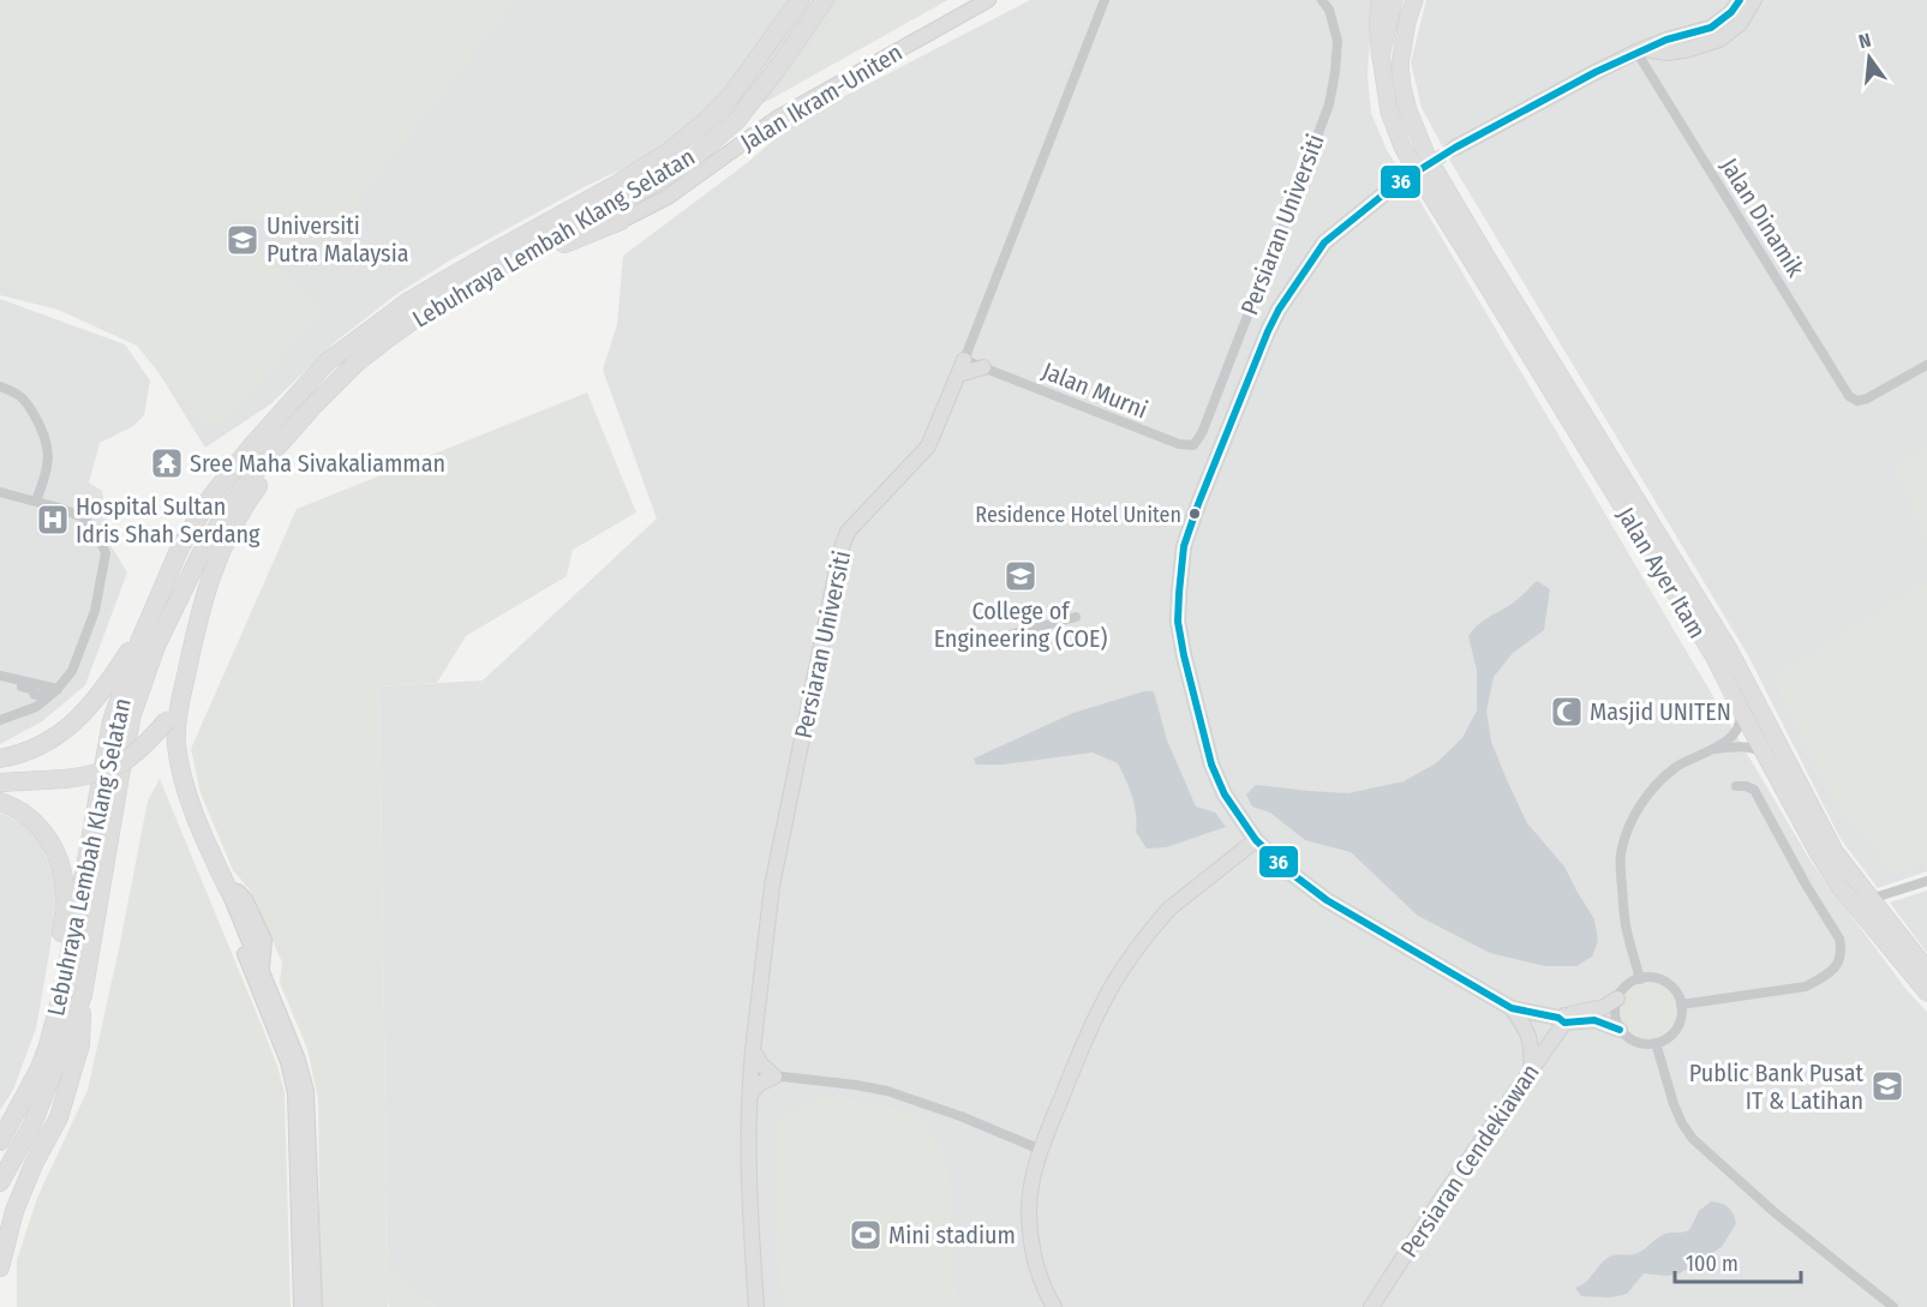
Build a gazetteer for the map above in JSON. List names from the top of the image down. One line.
{"streets":{"highway":["Lebuhraya Lembah Klang Selatan"],"main road":["Jalan Ayer Itam"],"street":["Jalan Ikram-Uniten","Jalan Dinamik","Persiaran Universiti","Jalan Murni","Persiaran Cendekiawan"]},"crossings":[["Persiaran Universiti","Jalan Murni"]],"places":{"school or university":["Universiti Putra Malaysia","College of Engineering (COE)","Public Bank Pusat IT & Latihan"],"temple":["Sree Maha Sivakaliamman"],"other":["Residence Hotel Uniten"],"hospital":["Hospital Sultan Idris Shah Serdang"],"mosque":["Masjid UNITEN"],"sports":["Mini stadium"]},"lines":["transit line 36"],"scale_bar":"100 m","north":"top"}
